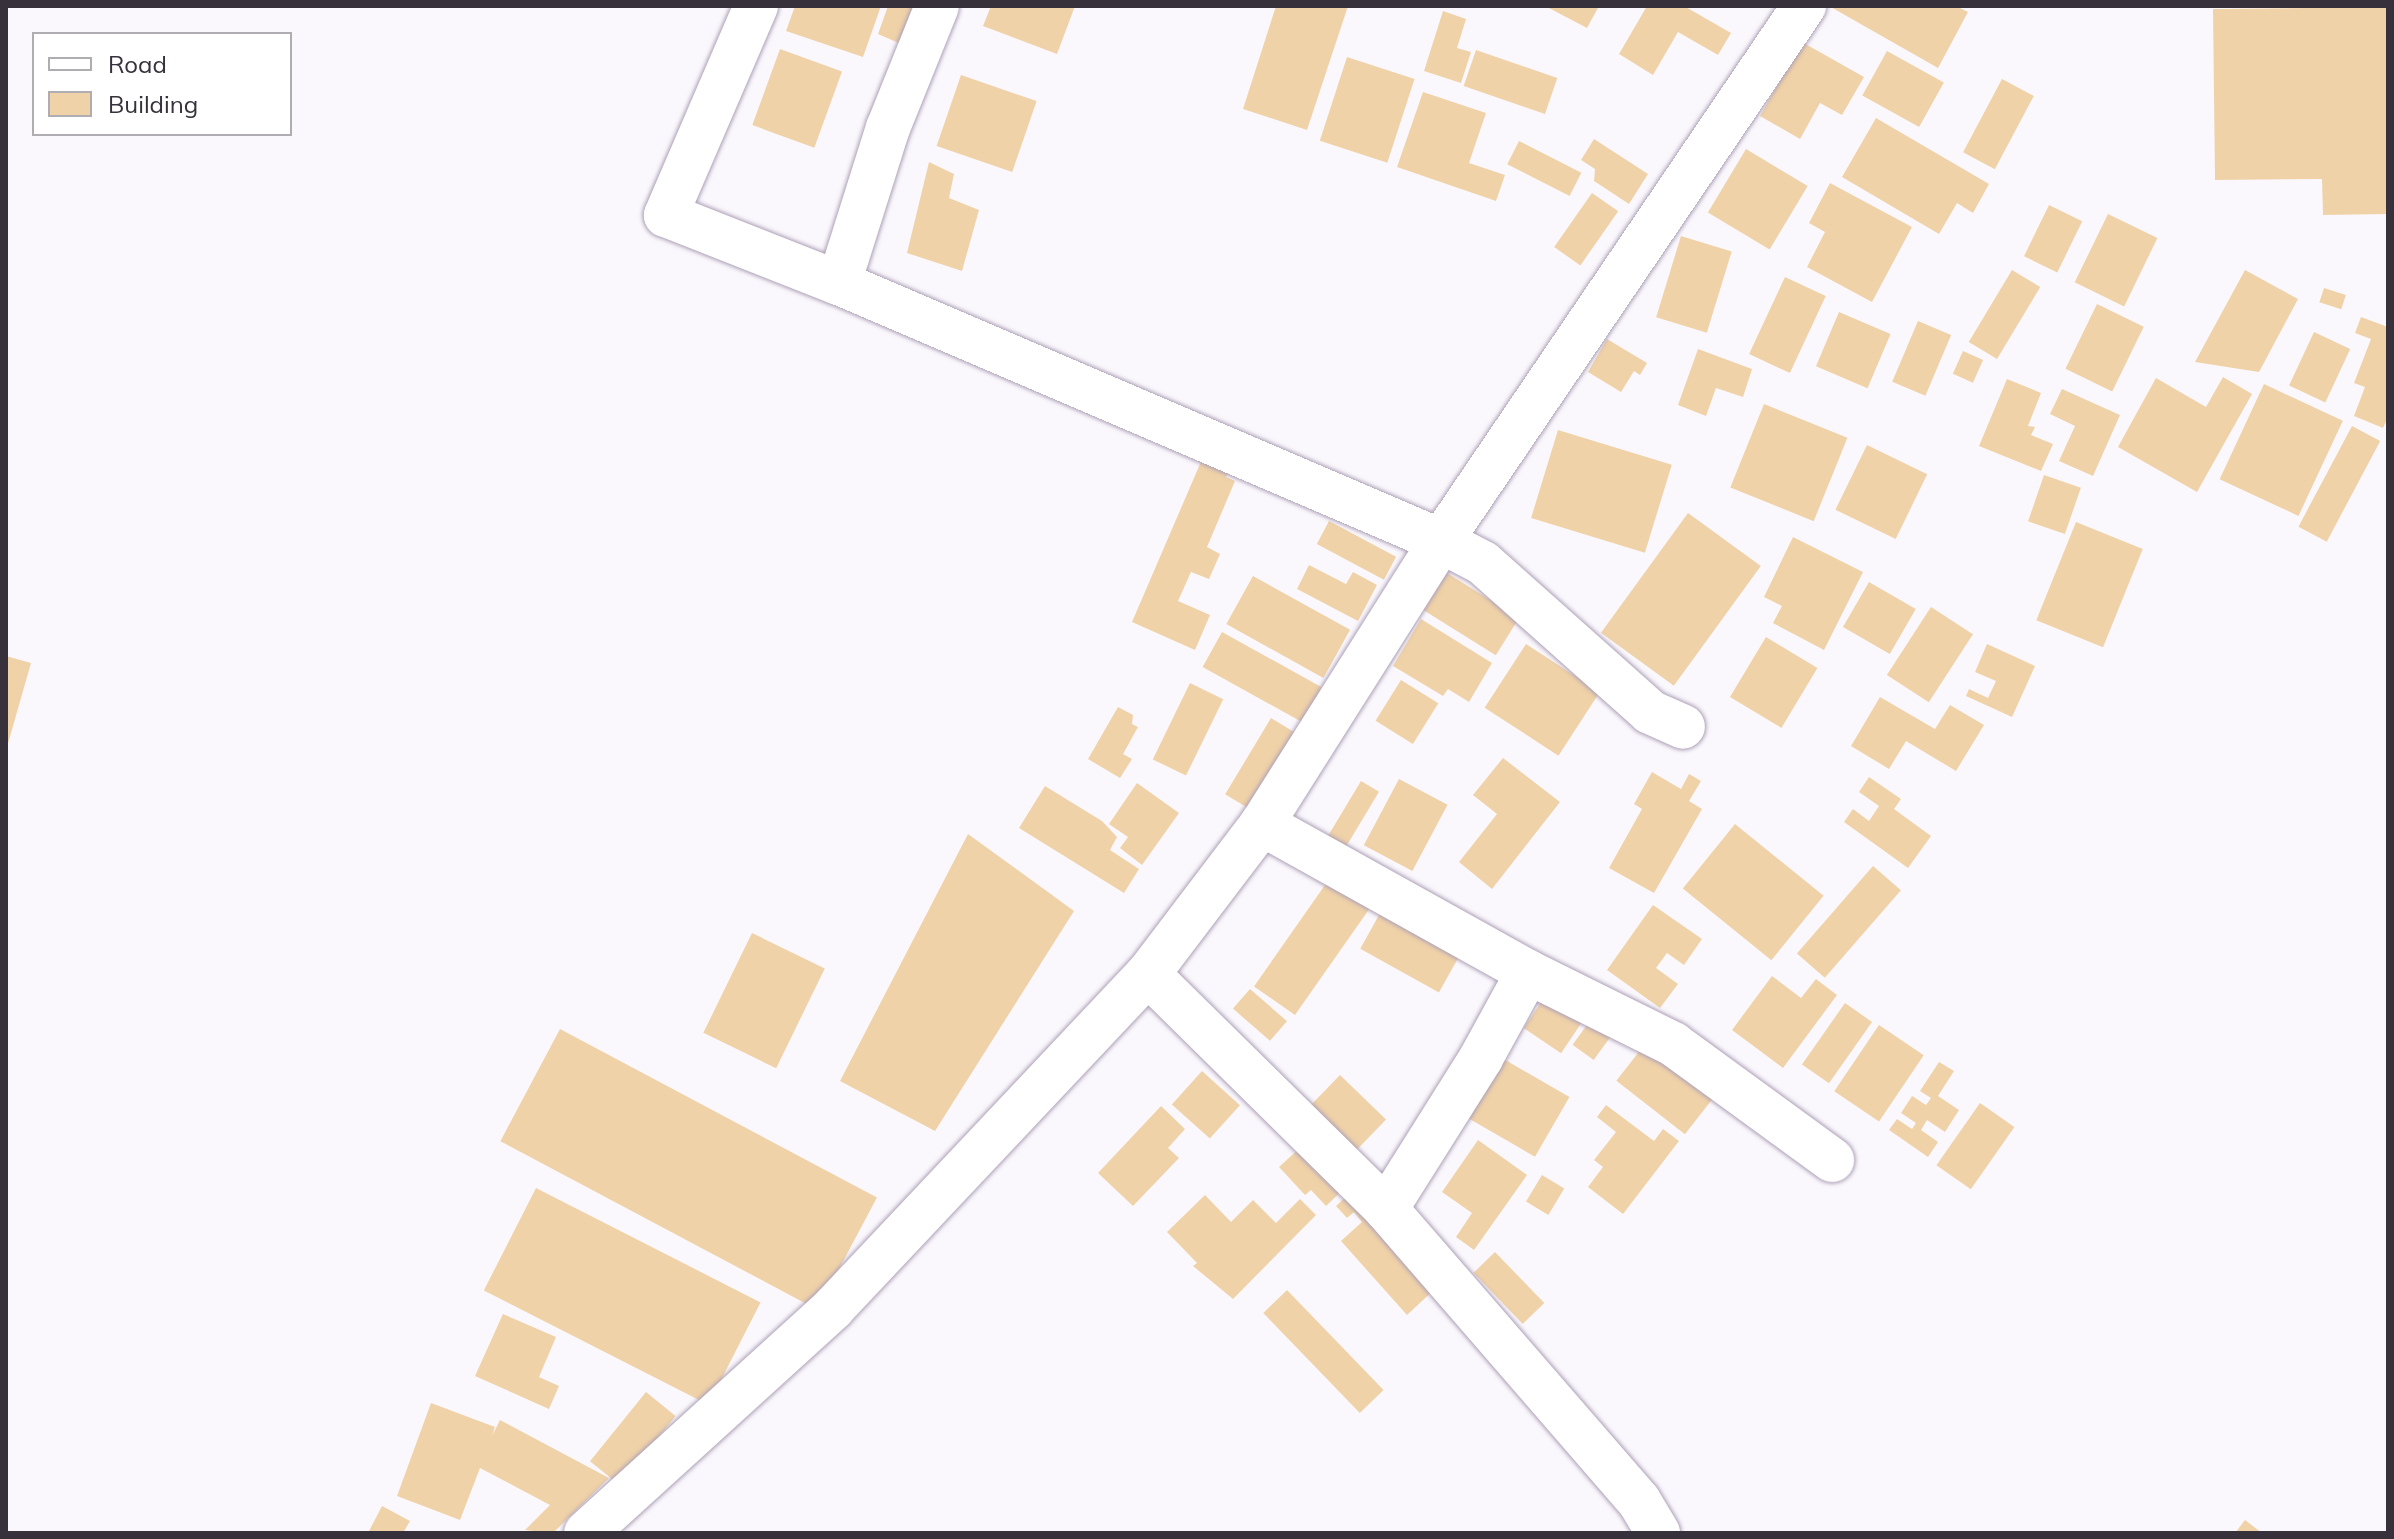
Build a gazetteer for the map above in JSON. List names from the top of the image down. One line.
{"legend":["Road","Building"]}
